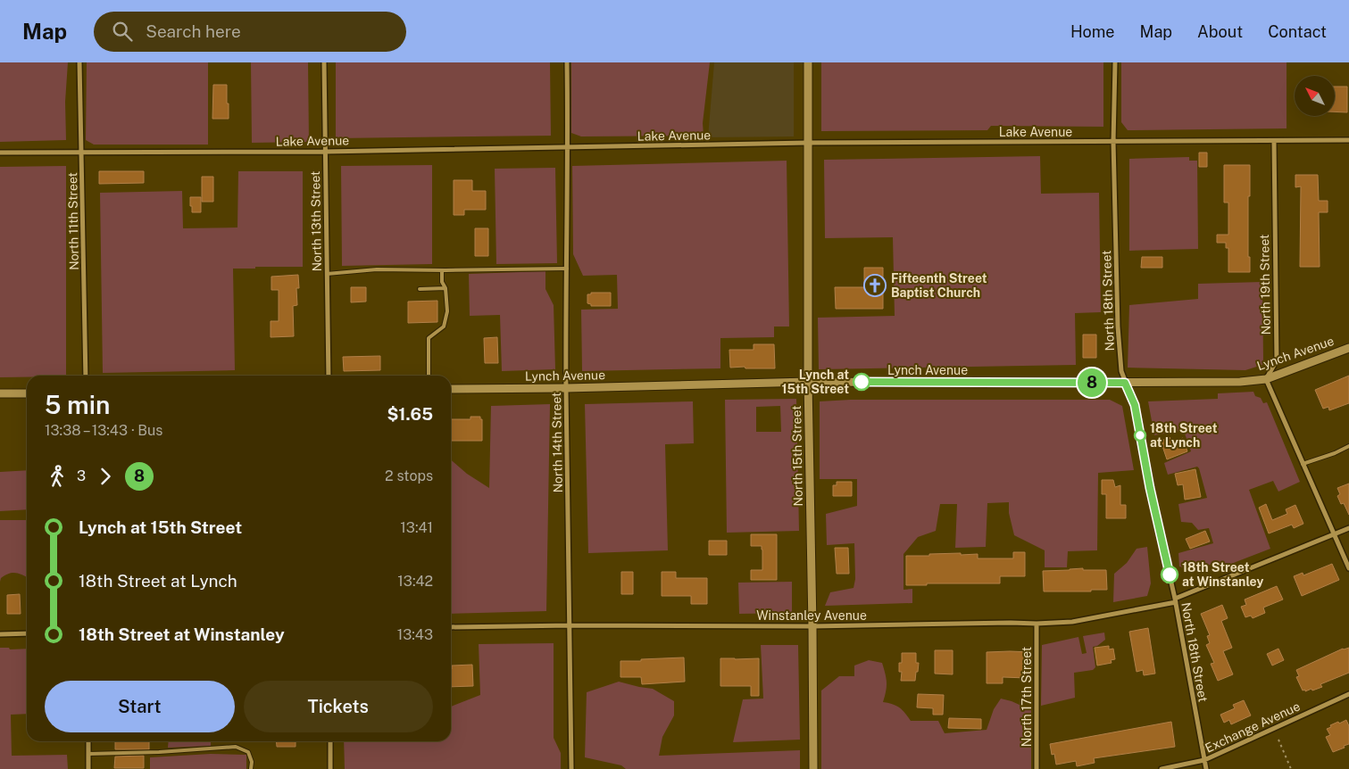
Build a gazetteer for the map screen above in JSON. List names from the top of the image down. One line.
{"streets":{"street":["Lake Avenue","North 11th Street","North 13th Street","North 19th Street","North 18th Street","Lynch Avenue","North 14th Street","North 15th Street","Winstanley Avenue","North 17th Street","Exchange Avenue"]},"crossings":[["Lake Avenue","North 11th Street"],["Lake Avenue","North 13th Street"],["Lake Avenue","North 19th Street"],["Lake Avenue","North 18th Street"],["Lake Avenue","North 14th Street"],["Lake Avenue","North 15th Street"],["North 19th Street","Lynch Avenue"],["North 18th Street","Lynch Avenue"],["North 18th Street","Winstanley Avenue"],["North 18th Street","Exchange Avenue"],["Lynch Avenue","North 14th Street"],["Lynch Avenue","North 15th Street"],["North 14th Street","Winstanley Avenue"],["North 15th Street","Winstanley Avenue"],["Winstanley Avenue","North 17th Street"]],"places":{"church":["Fifteenth Street Baptist Church"],"other":["Lynch at 15th Street","18th Street at Lynch","18th Street at Winstanley"]},"lines":["bus line 8"],"north":"top left","page":{"header":"Map","search":"Search here","nav":["Home","Map","About","Contact"],"on_map":"8","heading":["5 min","13:38 – 13:43 · Bus","$1.65"],"legs":["3","8","2 stops"],"list":[{"name":"Lynch at 15th Street","value":"13:41"},{"name":"18th Street at Lynch","value":"13:42"},{"name":"18th Street at Winstanley","value":"13:43"}],"buttons":["Start","Tickets"]}}
